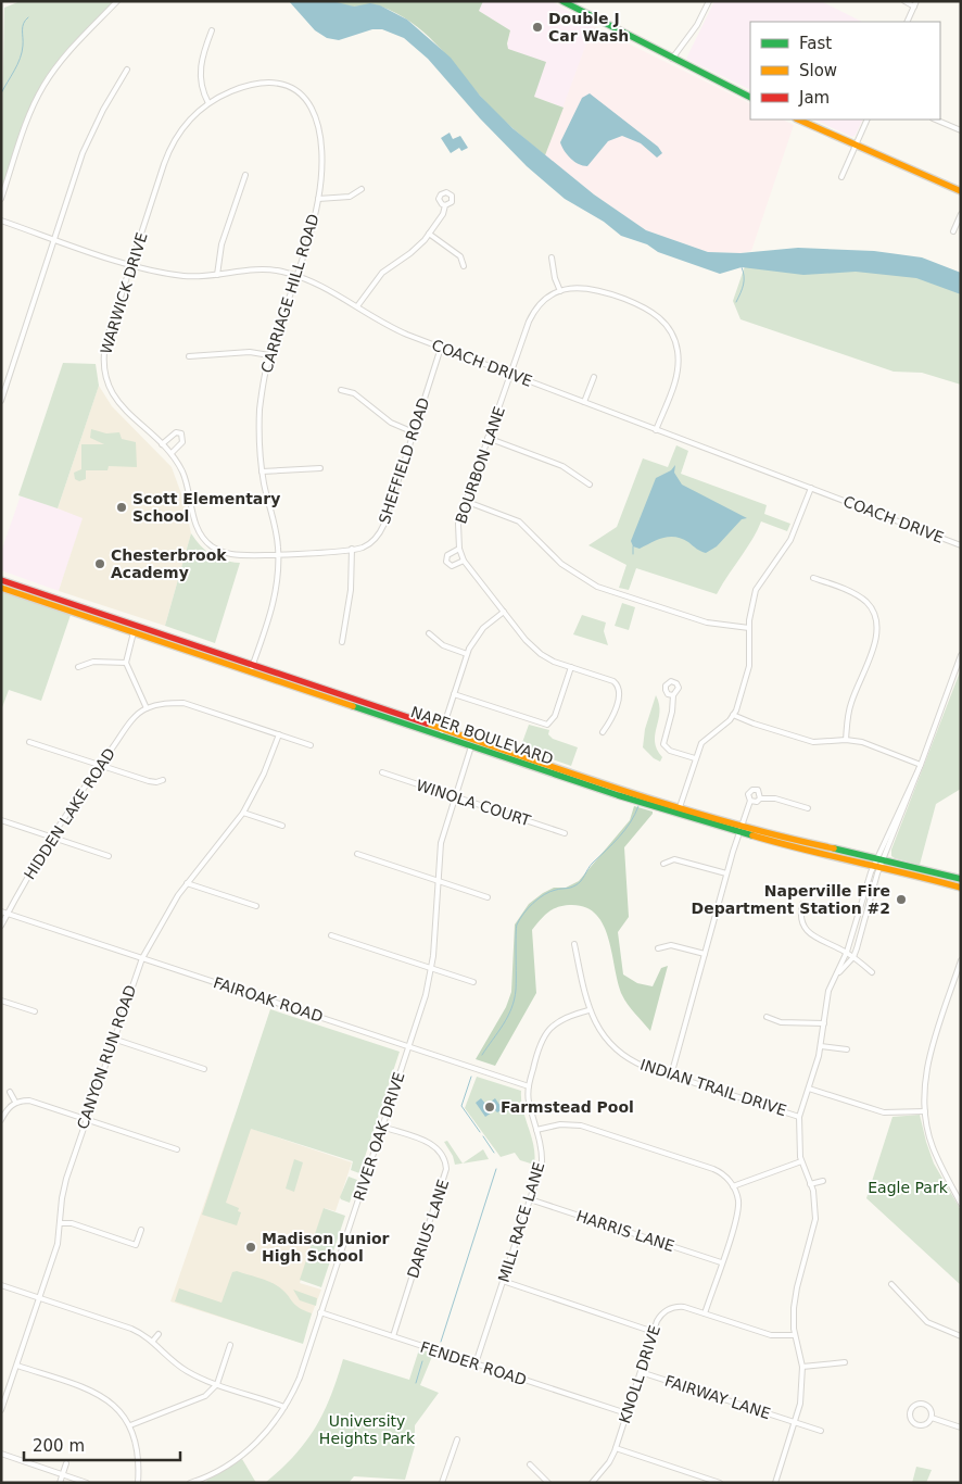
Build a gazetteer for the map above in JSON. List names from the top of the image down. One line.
{"streets":{"main road":["NAPER BOULEVARD"],"street":["WARWICK DRIVE","CARRIAGE HILL ROAD","COACH DRIVE","SHEFFIELD ROAD","BOURBON LANE","WINOLA COURT","HIDDEN LAKE ROAD","FAIROAK ROAD","CANYON RUN ROAD","INDIAN TRAIL DRIVE","RIVER OAK DRIVE","MILL RACE LANE","DARIUS LANE","HARRIS LANE","FENDER ROAD","KNOLL DRIVE","FAIRWAY LANE"]},"crossings":[["WARWICK DRIVE","CARRIAGE HILL ROAD"],["WARWICK DRIVE","COACH DRIVE"],["WARWICK DRIVE","SHEFFIELD ROAD"],["CARRIAGE HILL ROAD","COACH DRIVE"],["CARRIAGE HILL ROAD","SHEFFIELD ROAD"],["CARRIAGE HILL ROAD","NAPER BOULEVARD"],["COACH DRIVE","SHEFFIELD ROAD"],["COACH DRIVE","BOURBON LANE"],["NAPER BOULEVARD","RIVER OAK DRIVE"],["WINOLA COURT","RIVER OAK DRIVE"],["HIDDEN LAKE ROAD","FAIROAK ROAD"],["FAIROAK ROAD","CANYON RUN ROAD"],["FAIROAK ROAD","RIVER OAK DRIVE"],["FAIROAK ROAD","MILL RACE LANE"],["INDIAN TRAIL DRIVE","MILL RACE LANE"],["RIVER OAK DRIVE","DARIUS LANE"],["RIVER OAK DRIVE","FENDER ROAD"],["MILL RACE LANE","HARRIS LANE"],["MILL RACE LANE","FENDER ROAD"],["DARIUS LANE","FENDER ROAD"],["FENDER ROAD","KNOLL DRIVE"],["KNOLL DRIVE","FAIRWAY LANE"]],"parks":["Eagle Park","University Heights Park"],"places":["Double J Car Wash","Scott Elementary School","Chesterbrook Academy","Naperville Fire Department Station #2","Farmstead Pool","Madison Junior High School"],"legend":["Fast","Slow","Jam"],"scale_bar":"200 m"}
